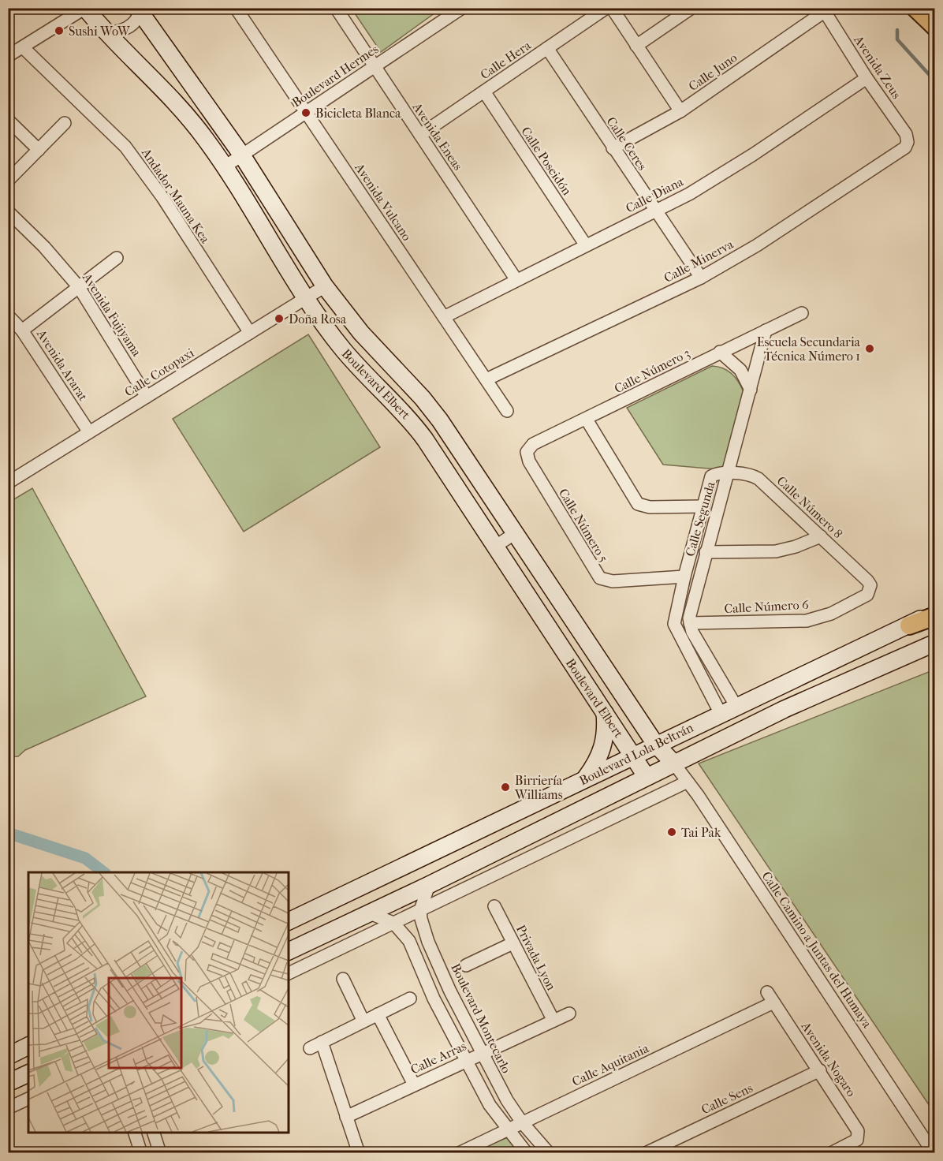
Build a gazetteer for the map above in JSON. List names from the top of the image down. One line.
{"streets":{"street":["Calle Hera","Avenida Zeus","Calle Juno","Boulevard Hermes","Avenida Eneas","Calle Ceres","Calle Poseidón","Calle Diana","Andador Mauna Kea","Avenida Vulcano","Calle Minerva","Avenida Fujiyama","Avenida Ararat","Calle Número 3","Calle Cotopaxi","Boulevard Elbert","Calle Número 8","Calle Segunda","Calle Número 5","Calle Número 6","Boulevard Lola Beltrán","Calle Camino a Juntas del Humaya","Privada Lyon","Boulevard Montecarlo","Calle Arras","Avenida Nogaro","Calle Aquitania","Calle Sens"]},"crossings":[["Calle Hera","Avenida Eneas"],["Calle Hera","Calle Ceres"],["Calle Hera","Calle Poseidón"],["Avenida Zeus","Calle Juno"],["Avenida Zeus","Calle Diana"],["Avenida Zeus","Calle Minerva"],["Calle Juno","Calle Ceres"],["Boulevard Hermes","Avenida Eneas"],["Boulevard Hermes","Avenida Vulcano"],["Boulevard Hermes","Boulevard Elbert"],["Avenida Eneas","Calle Diana"],["Calle Ceres","Calle Diana"],["Calle Ceres","Calle Minerva"],["Calle Poseidón","Calle Diana"],["Calle Diana","Avenida Vulcano"],["Andador Mauna Kea","Calle Cotopaxi"],["Avenida Vulcano","Calle Minerva"],["Avenida Fujiyama","Calle Cotopaxi"],["Avenida Ararat","Calle Cotopaxi"],["Calle Número 3","Calle Segunda"],["Calle Número 3","Calle Número 5"],["Calle Cotopaxi","Boulevard Elbert"],["Boulevard Elbert","Boulevard Lola Beltrán"],["Boulevard Elbert","Calle Camino a Juntas del Humaya"],["Calle Número 8","Calle Segunda"],["Calle Número 8","Calle Número 6"],["Calle Segunda","Calle Número 5"],["Calle Segunda","Calle Número 6"],["Calle Segunda","Boulevard Lola Beltrán"],["Boulevard Lola Beltrán","Calle Camino a Juntas del Humaya"],["Privada Lyon","Calle Arras"],["Boulevard Montecarlo","Calle Arras"],["Boulevard Montecarlo","Calle Aquitania"],["Avenida Nogaro","Calle Aquitania"],["Avenida Nogaro","Calle Sens"]],"places":["Sushi WoW","Bicicleta Blanca","Doña Rosa","Escuela Secundaria Técnica Número 1","Birriería Williams","Tai Pak"]}
